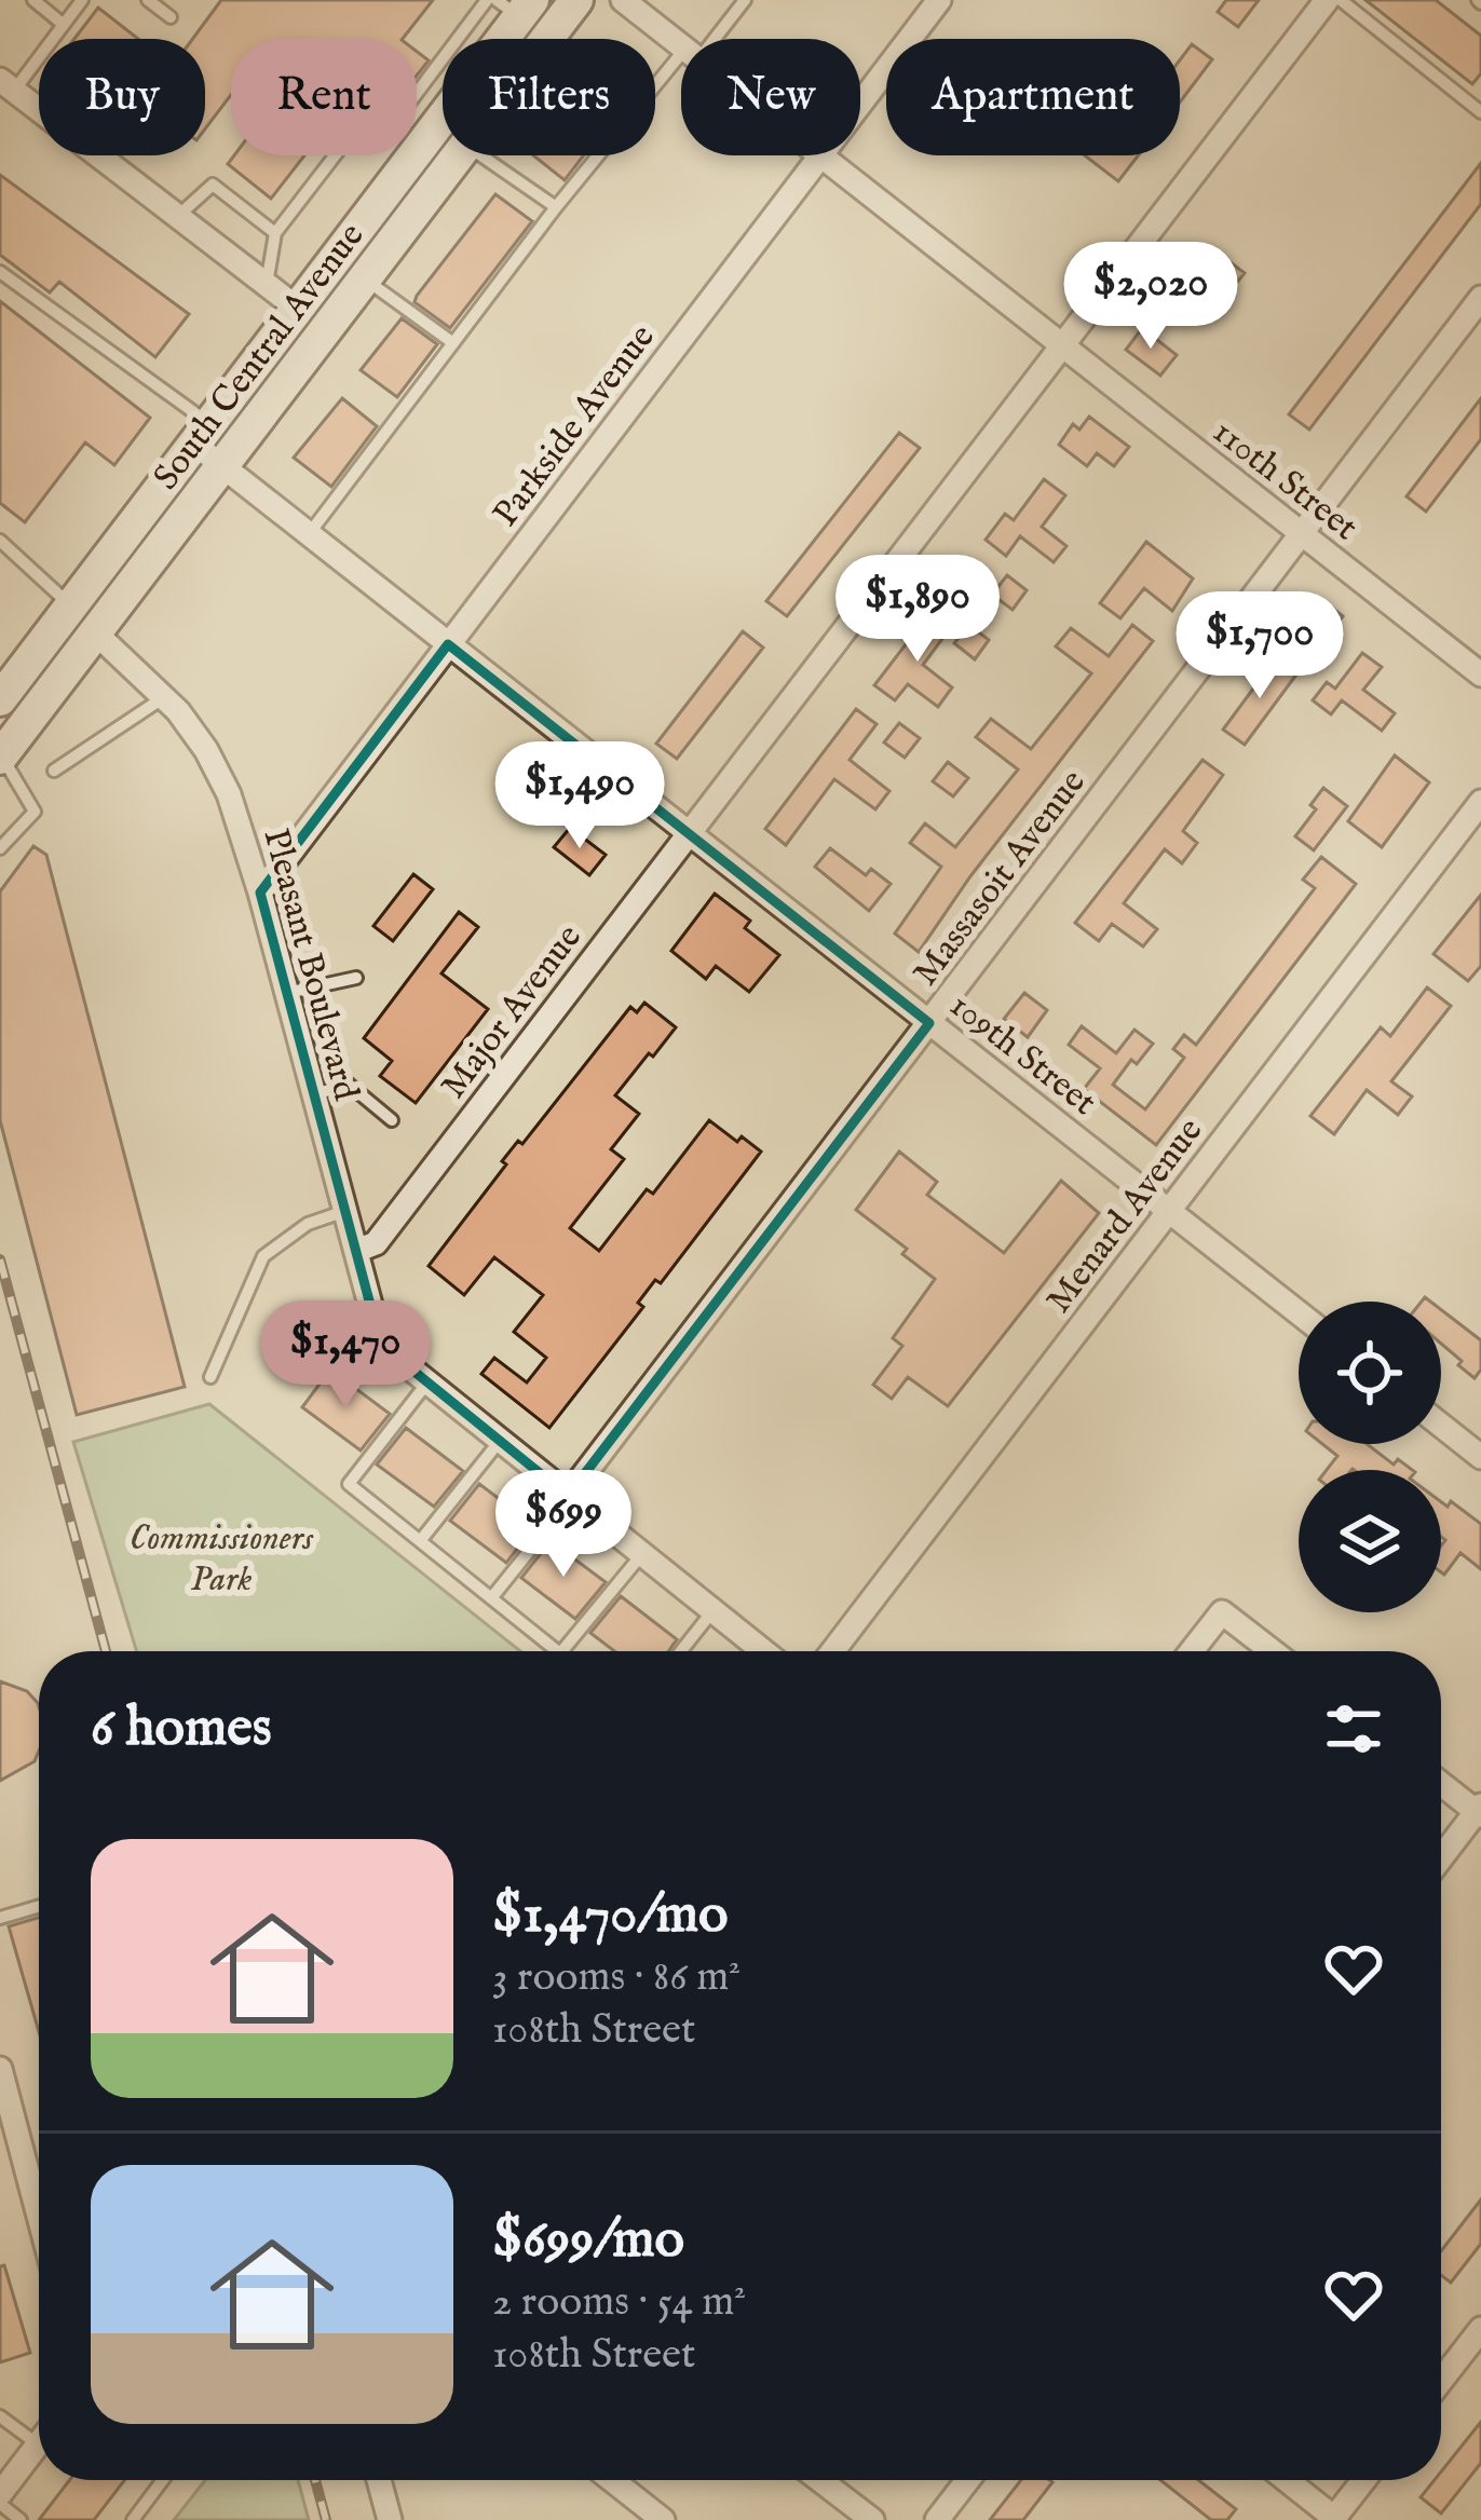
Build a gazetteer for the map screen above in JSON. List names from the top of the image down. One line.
{"streets":{"street":["South Central Avenue","Parkside Avenue","110th Street","Massasoit Avenue","Pleasant Boulevard","Major Avenue","109th Street","Menard Avenue"]},"crossings":[["South Central Avenue","Pleasant Boulevard"],["South Central Avenue","109th Street"],["Parkside Avenue","Pleasant Boulevard"],["Parkside Avenue","109th Street"],["110th Street","Massasoit Avenue"],["110th Street","Major Avenue"],["Massasoit Avenue","109th Street"],["Pleasant Boulevard","Major Avenue"],["Major Avenue","109th Street"],["109th Street","Menard Avenue"]],"parks":["Commissioners Park"],"page":{"chip":["Buy","Rent","Filters","New","Apartment"],"price":["$2,020","$1,890","$1,700","$1,490","$1,470","$699"],"heading":"6 homes","list":[{"name":"$1,470/mo","note":"3 rooms · 86 m² · 108th Street"},{"name":"$699/mo","note":"2 rooms · 54 m² · 108th Street"}]}}
